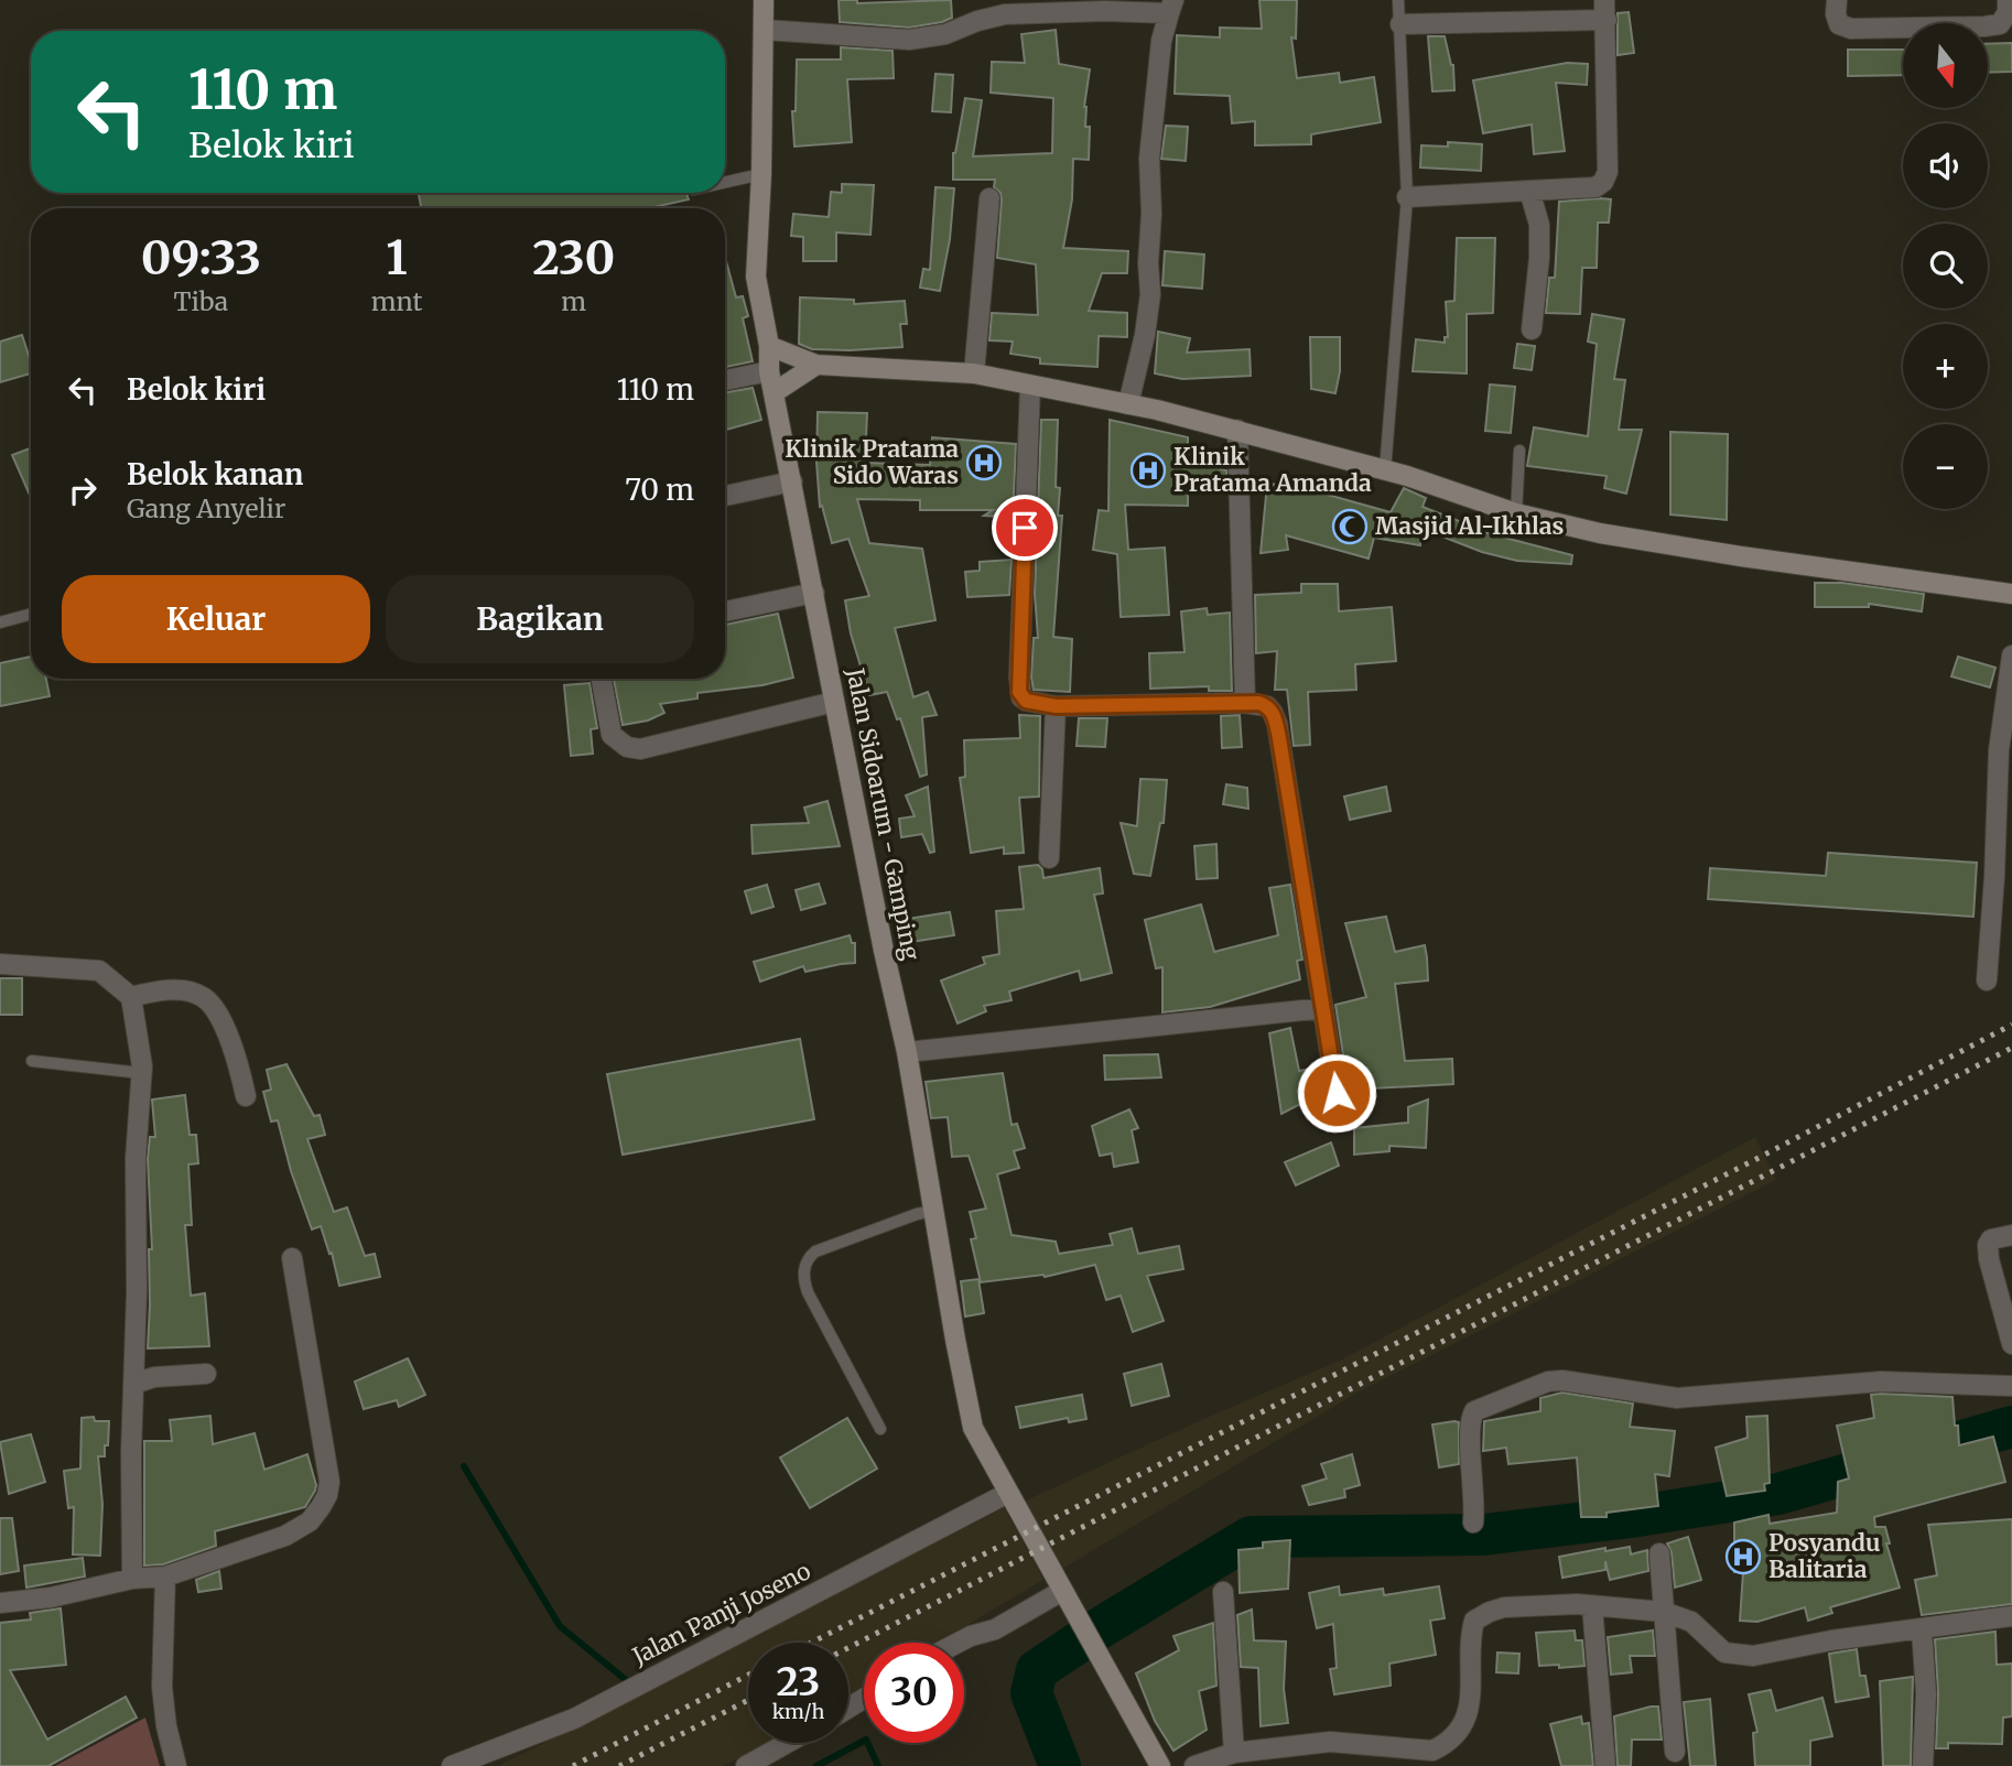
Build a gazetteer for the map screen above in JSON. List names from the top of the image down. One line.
{"streets":{"main road":["Jalan Sidoarum - Gamping"],"street":["Jalan Panji Joseno"]},"crossings":[["Jalan Sidoarum - Gamping","Jalan Panji Joseno"]],"places":{"hospital":["Klinik Pratama Sido Waras","Klinik Pratama Amanda","Posyandu Balitaria"],"mosque":["Masjid Al-Ikhlas"]},"north":"bottom","page":{"map_buttons":["+","−"],"turn":["110 m","Belok kiri"],"eta":["09:33","Tiba","1","mnt","230","m"],"list":[{"name":"Belok kiri","value":"110 m"},{"name":"Belok kanan","note":"Gang Anyelir","value":"70 m"}],"buttons":["Keluar","Bagikan"],"speed":"23 km/h","limit":"30"}}
